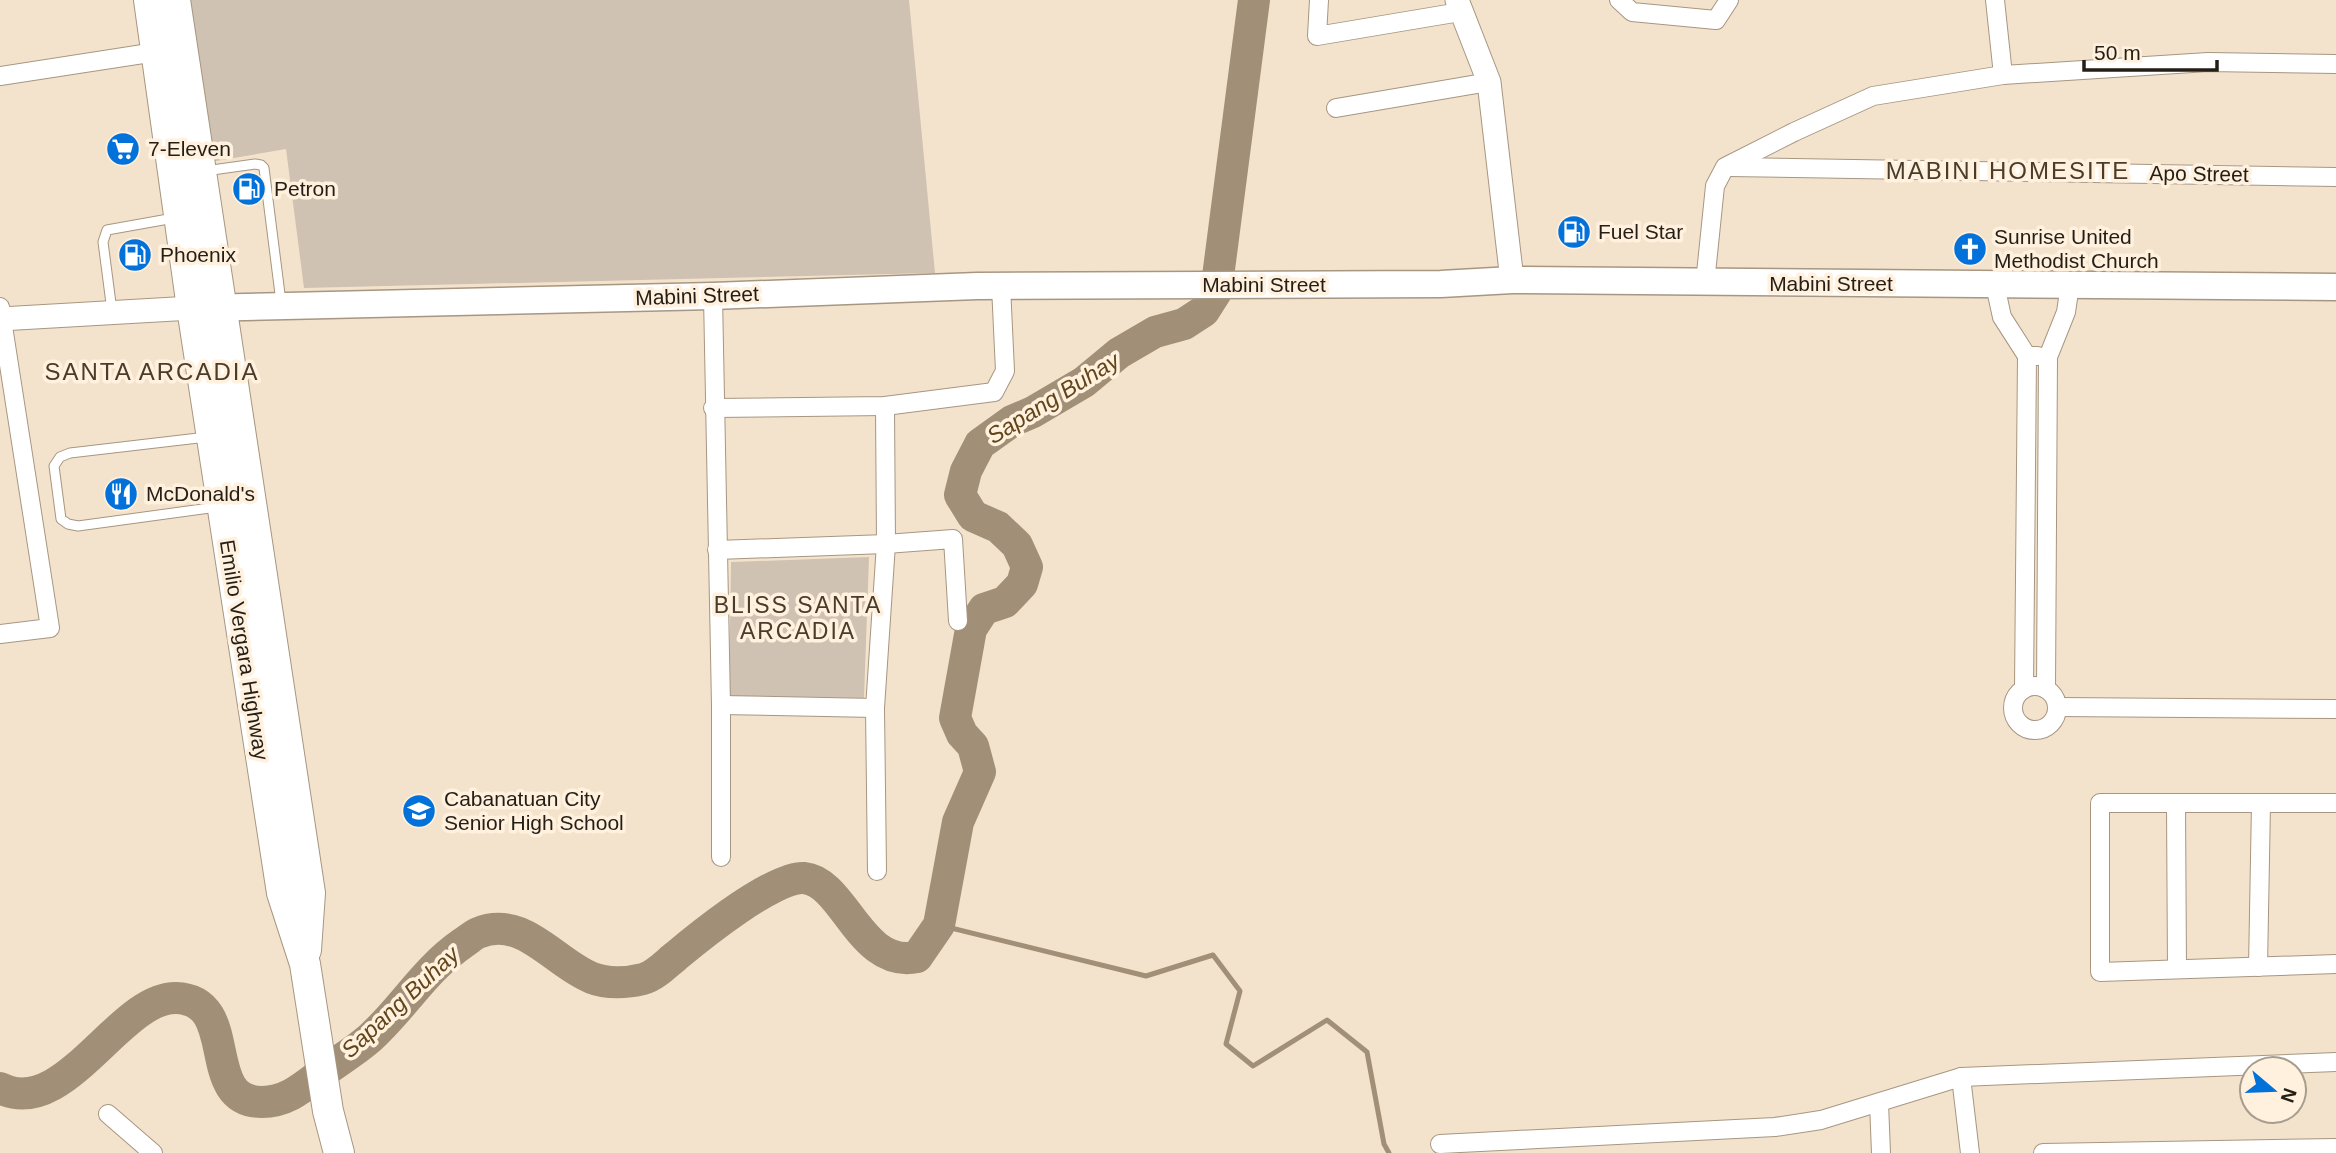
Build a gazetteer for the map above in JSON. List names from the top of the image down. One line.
{"streets":{"highway":["Emilio Vergara Highway"],"main road":["Mabini Street"],"street":["Apo Street"]},"crossings":[["Mabini Street","Emilio Vergara Highway"]],"districts":["MABINI HOMESITE","SANTA ARCADIA","BLISS SANTA ARCADIA"],"water":["Sapang Buhay"],"places":{"supermarket":["7-Eleven"],"fuel station":["Petron","Fuel Star","Phoenix"],"church":["Sunrise United Methodist Church"],"restaurant":["McDonald's"],"school or university":["Cabanatuan City Senior High School"]},"scale_bar":"50 m","north":"right"}
